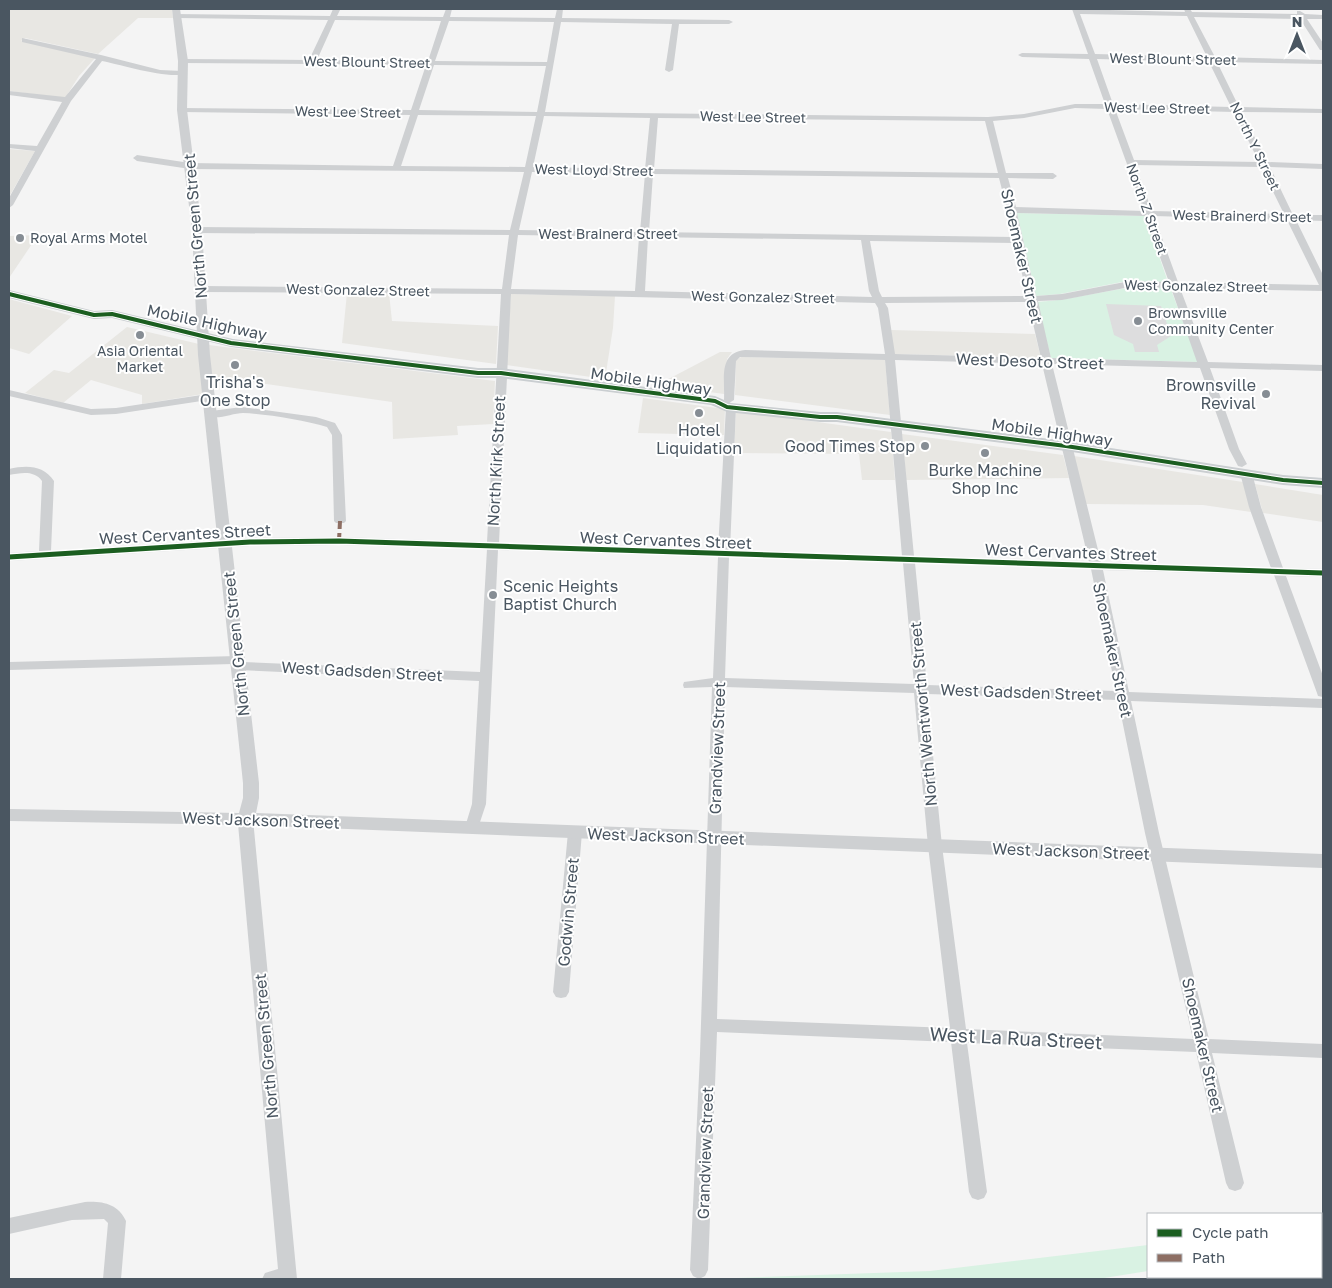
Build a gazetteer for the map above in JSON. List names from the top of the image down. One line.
{"streets":{"main road":["Mobile Highway"],"street":["West Blount Street","West Lee Street","North Y Street","West Lloyd Street","North Z Street","West Brainerd Street","North Green Street","Shoemaker Street","West Gonzalez Street","West Desoto Street","North Kirk Street","West Cervantes Street","West Gadsden Street","North Wentworth Street","Grandview Street","West Jackson Street","Godwin Street","West La Rua Street"]},"crossings":[["West Blount Street","North Y Street"],["West Blount Street","North Z Street"],["West Blount Street","North Green Street"],["West Blount Street","North Kirk Street"],["West Lee Street","North Y Street"],["West Lee Street","North Z Street"],["West Lee Street","North Green Street"],["West Lee Street","Shoemaker Street"],["West Lee Street","North Kirk Street"],["North Y Street","West Brainerd Street"],["West Lloyd Street","North Green Street"],["West Lloyd Street","Shoemaker Street"],["West Lloyd Street","North Kirk Street"],["North Z Street","West Brainerd Street"],["North Z Street","West Gonzalez Street"],["North Z Street","Mobile Highway"],["North Z Street","West Desoto Street"],["North Z Street","West Cervantes Street"],["West Brainerd Street","North Green Street"],["West Brainerd Street","Shoemaker Street"],["West Brainerd Street","North Kirk Street"],["West Brainerd Street","North Wentworth Street"],["North Green Street","West Gonzalez Street"],["North Green Street","Mobile Highway"],["North Green Street","West Cervantes Street"],["North Green Street","West Gadsden Street"],["North Green Street","West Jackson Street"],["Shoemaker Street","West Gonzalez Street"],["Shoemaker Street","Mobile Highway"],["Shoemaker Street","West Desoto Street"],["Shoemaker Street","West Cervantes Street"],["Shoemaker Street","West Gadsden Street"],["Shoemaker Street","West Jackson Street"],["Shoemaker Street","West La Rua Street"],["West Gonzalez Street","North Kirk Street"],["West Gonzalez Street","North Wentworth Street"],["Mobile Highway","North Kirk Street"],["Mobile Highway","North Wentworth Street"],["Mobile Highway","Grandview Street"],["West Desoto Street","North Wentworth Street"],["West Desoto Street","Grandview Street"],["North Kirk Street","West Cervantes Street"],["North Kirk Street","West Gadsden Street"],["North Kirk Street","West Jackson Street"],["West Cervantes Street","North Wentworth Street"],["West Cervantes Street","Grandview Street"],["West Gadsden Street","North Wentworth Street"],["West Gadsden Street","Grandview Street"],["North Wentworth Street","West Jackson Street"],["North Wentworth Street","West La Rua Street"],["Grandview Street","West Jackson Street"],["Grandview Street","West La Rua Street"],["West Jackson Street","Godwin Street"]],"places":["Royal Arms Motel","Brownsville Community Center","Asia Oriental Market","Trisha's One Stop","Brownsville Revival","Hotel Liquidation","Good Times Stop","Burke Machine Shop Inc","Scenic Heights Baptist Church"],"legend":["Cycle path","Path"],"north":"top"}
